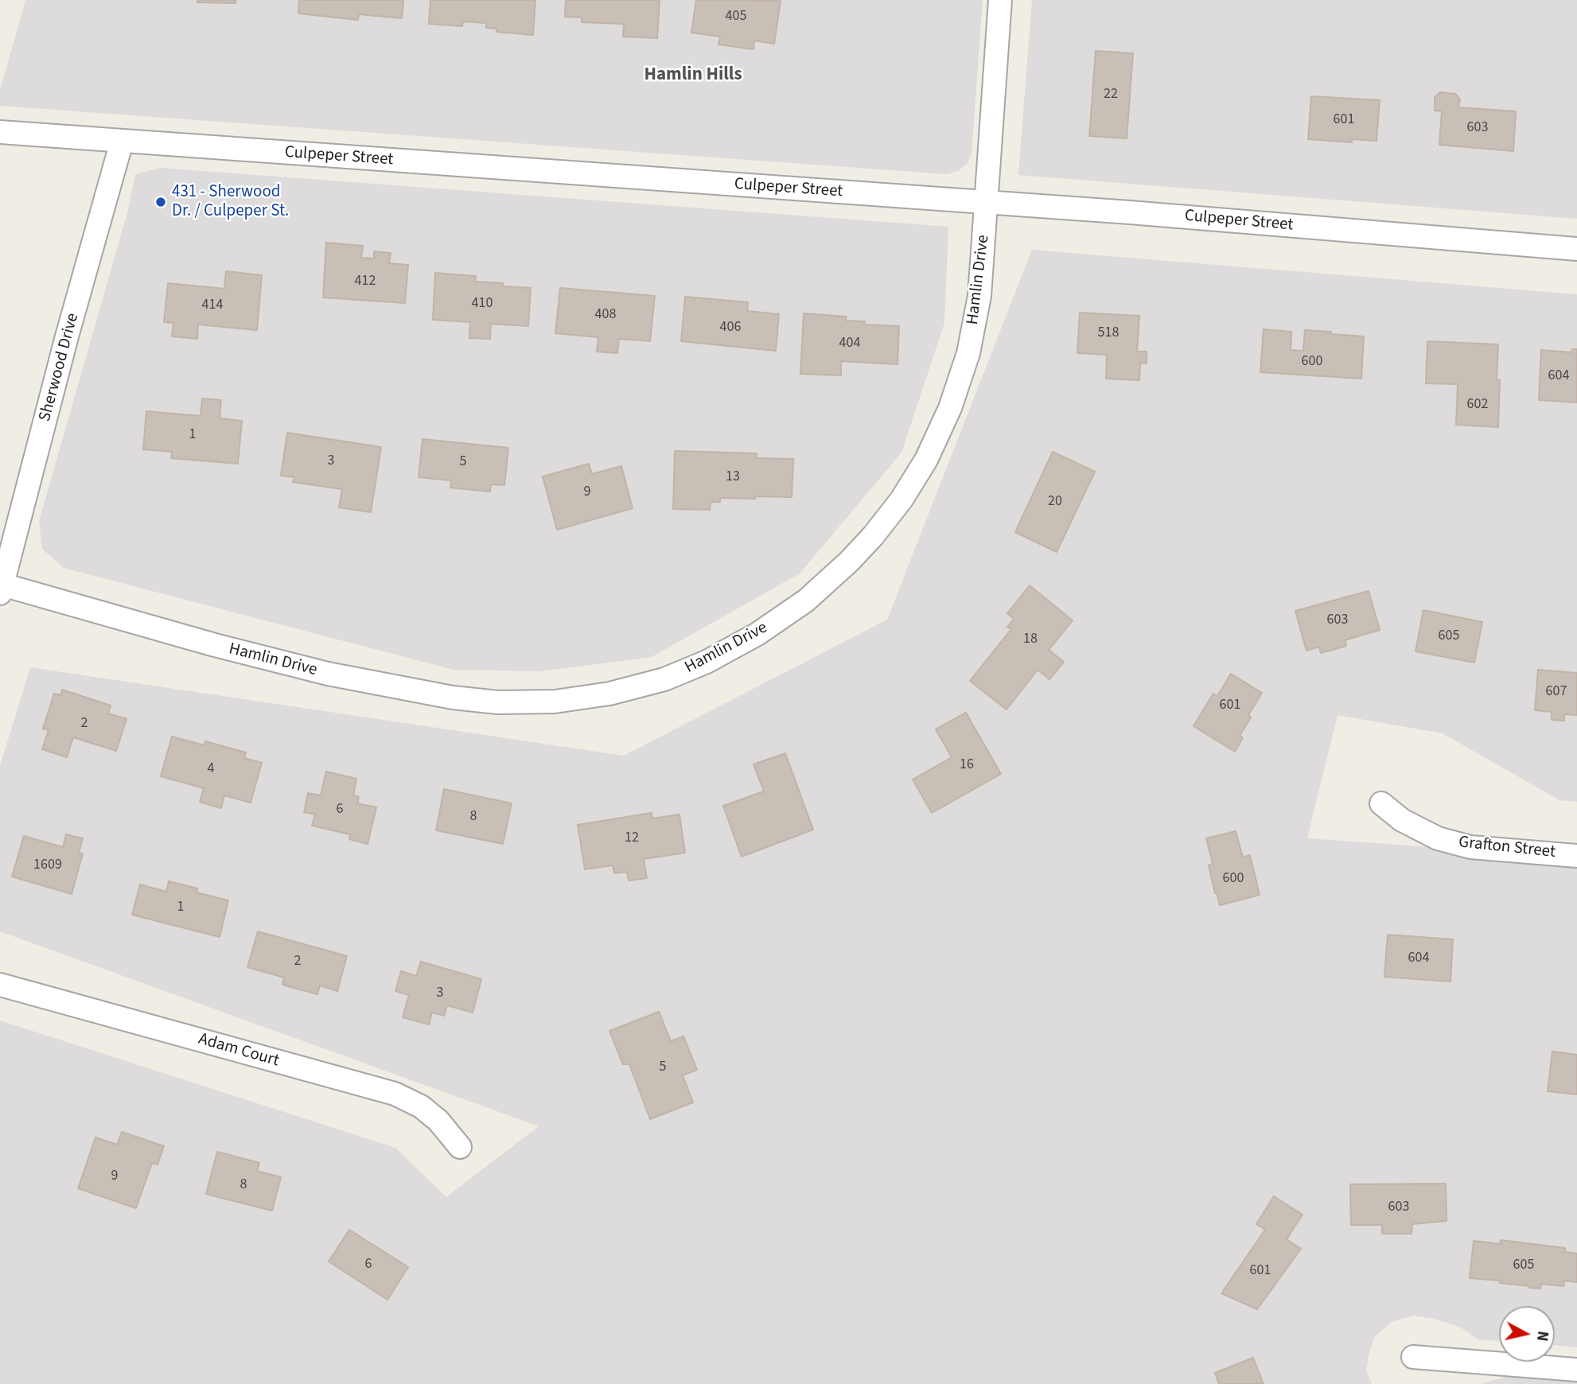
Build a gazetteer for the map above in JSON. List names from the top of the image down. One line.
{"streets":{"street":["Culpeper Street","Hamlin Drive","Sherwood Drive","Grafton Street","Adam Court"]},"crossings":[["Culpeper Street","Hamlin Drive"],["Culpeper Street","Sherwood Drive"],["Hamlin Drive","Sherwood Drive"]],"districts":["Hamlin Hills"],"places":["431 - Sherwood Dr. / Culpeper St."],"house_numbers":["405","22","601","603","412","410","414","408","406","518","404","600","604","602","1","3","5","13","9","20","603","605","18","607","601","2","16","4","6","8","12","1609","600","1","604","2","3","5","9","8","603","6","605","601"],"north":"right"}
